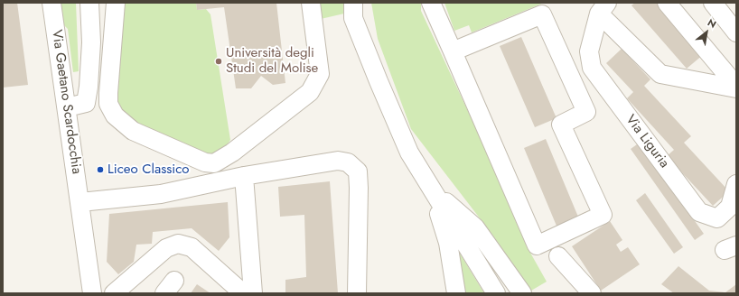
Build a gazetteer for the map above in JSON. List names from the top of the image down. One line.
{"streets":{"street":["Via Gaetano Scardocchia","Via Liguria"]},"places":["Università degli Studi del Molise","Liceo Classico"],"north":"top right"}
